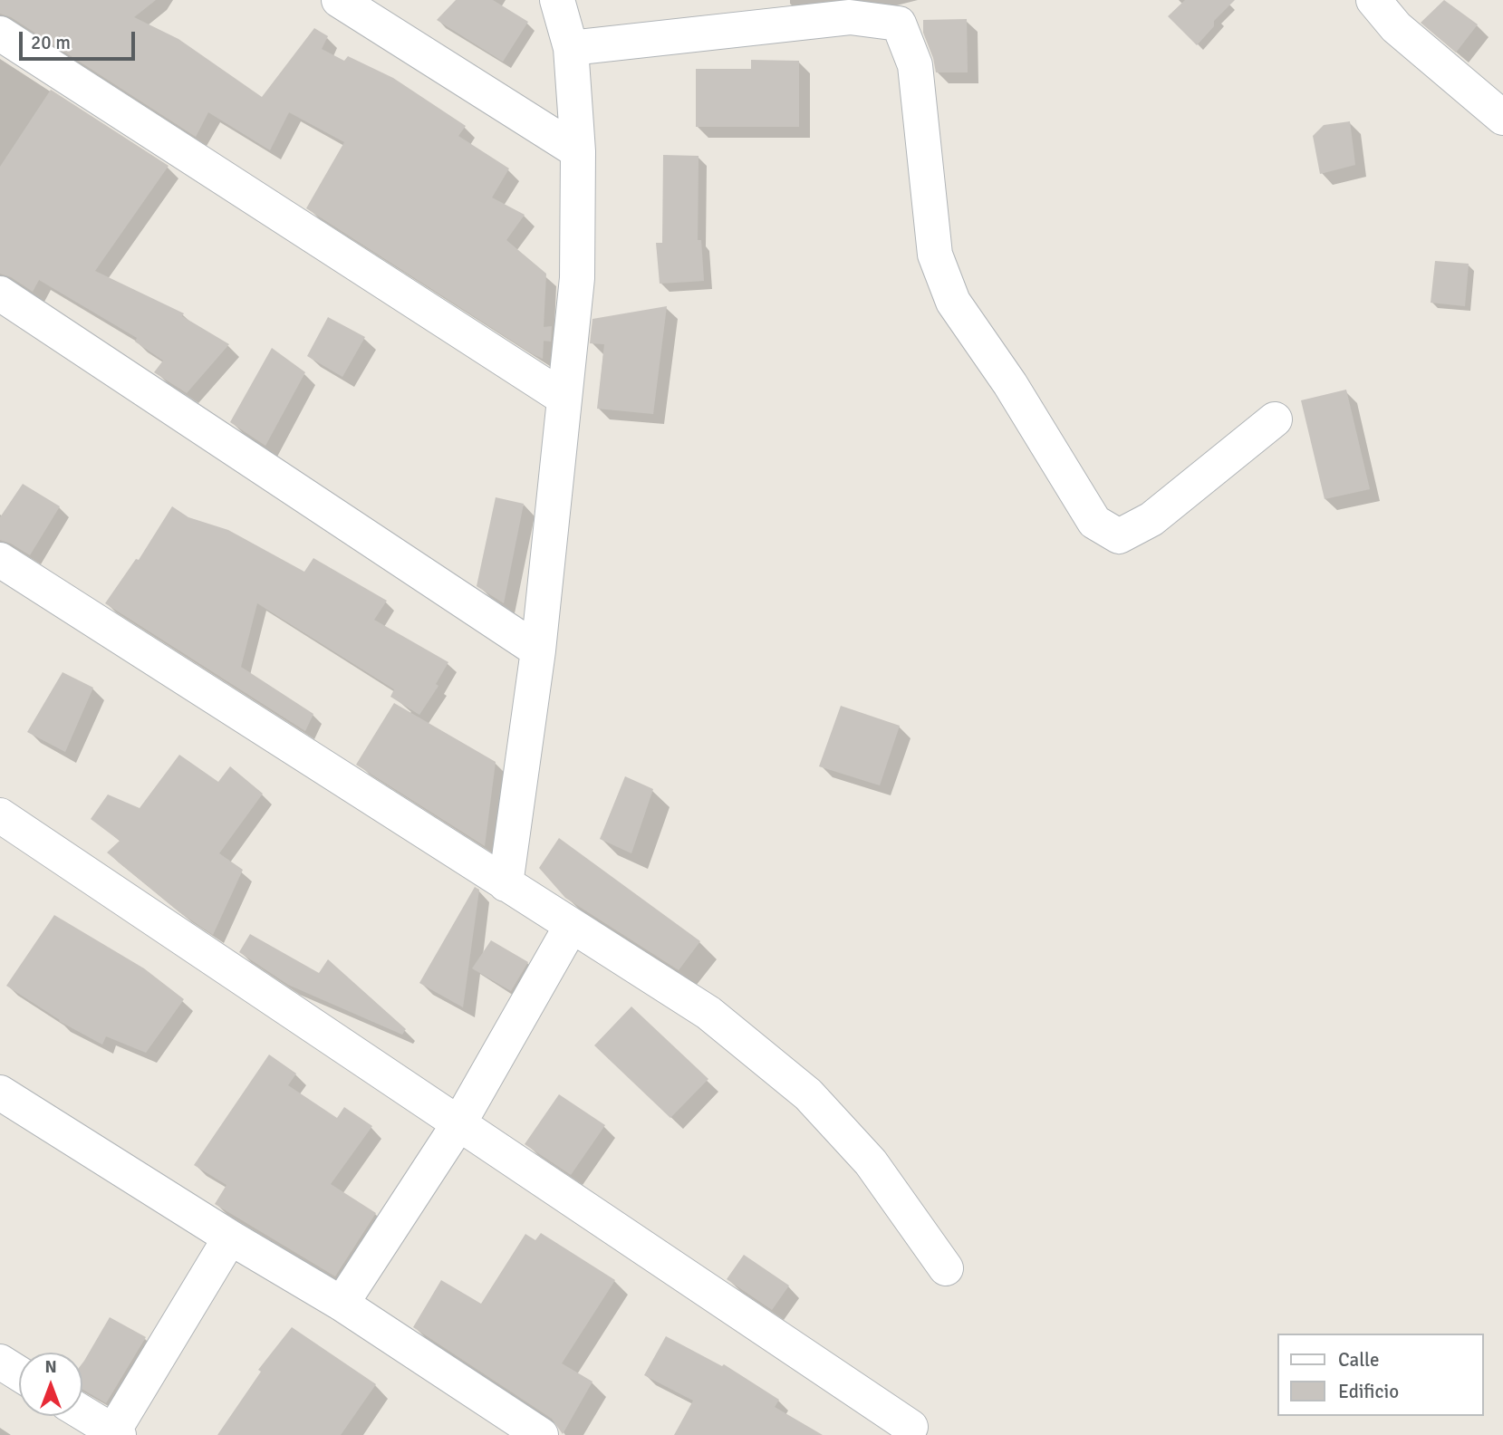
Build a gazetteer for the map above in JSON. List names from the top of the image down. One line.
{"legend":["Calle","Edificio"],"scale_bar":"20 m","north":"top"}
